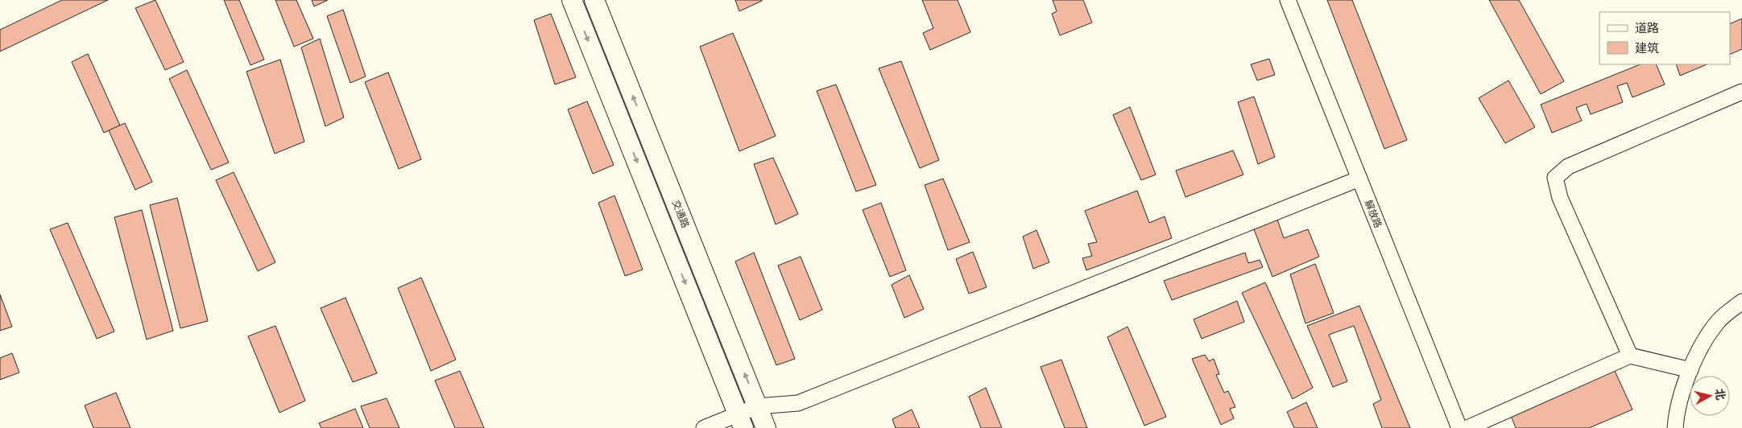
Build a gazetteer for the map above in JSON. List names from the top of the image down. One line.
{"streets":{"main road":["交通路"],"street":["解放路"]},"legend":["道路","建筑"],"north":"right"}
